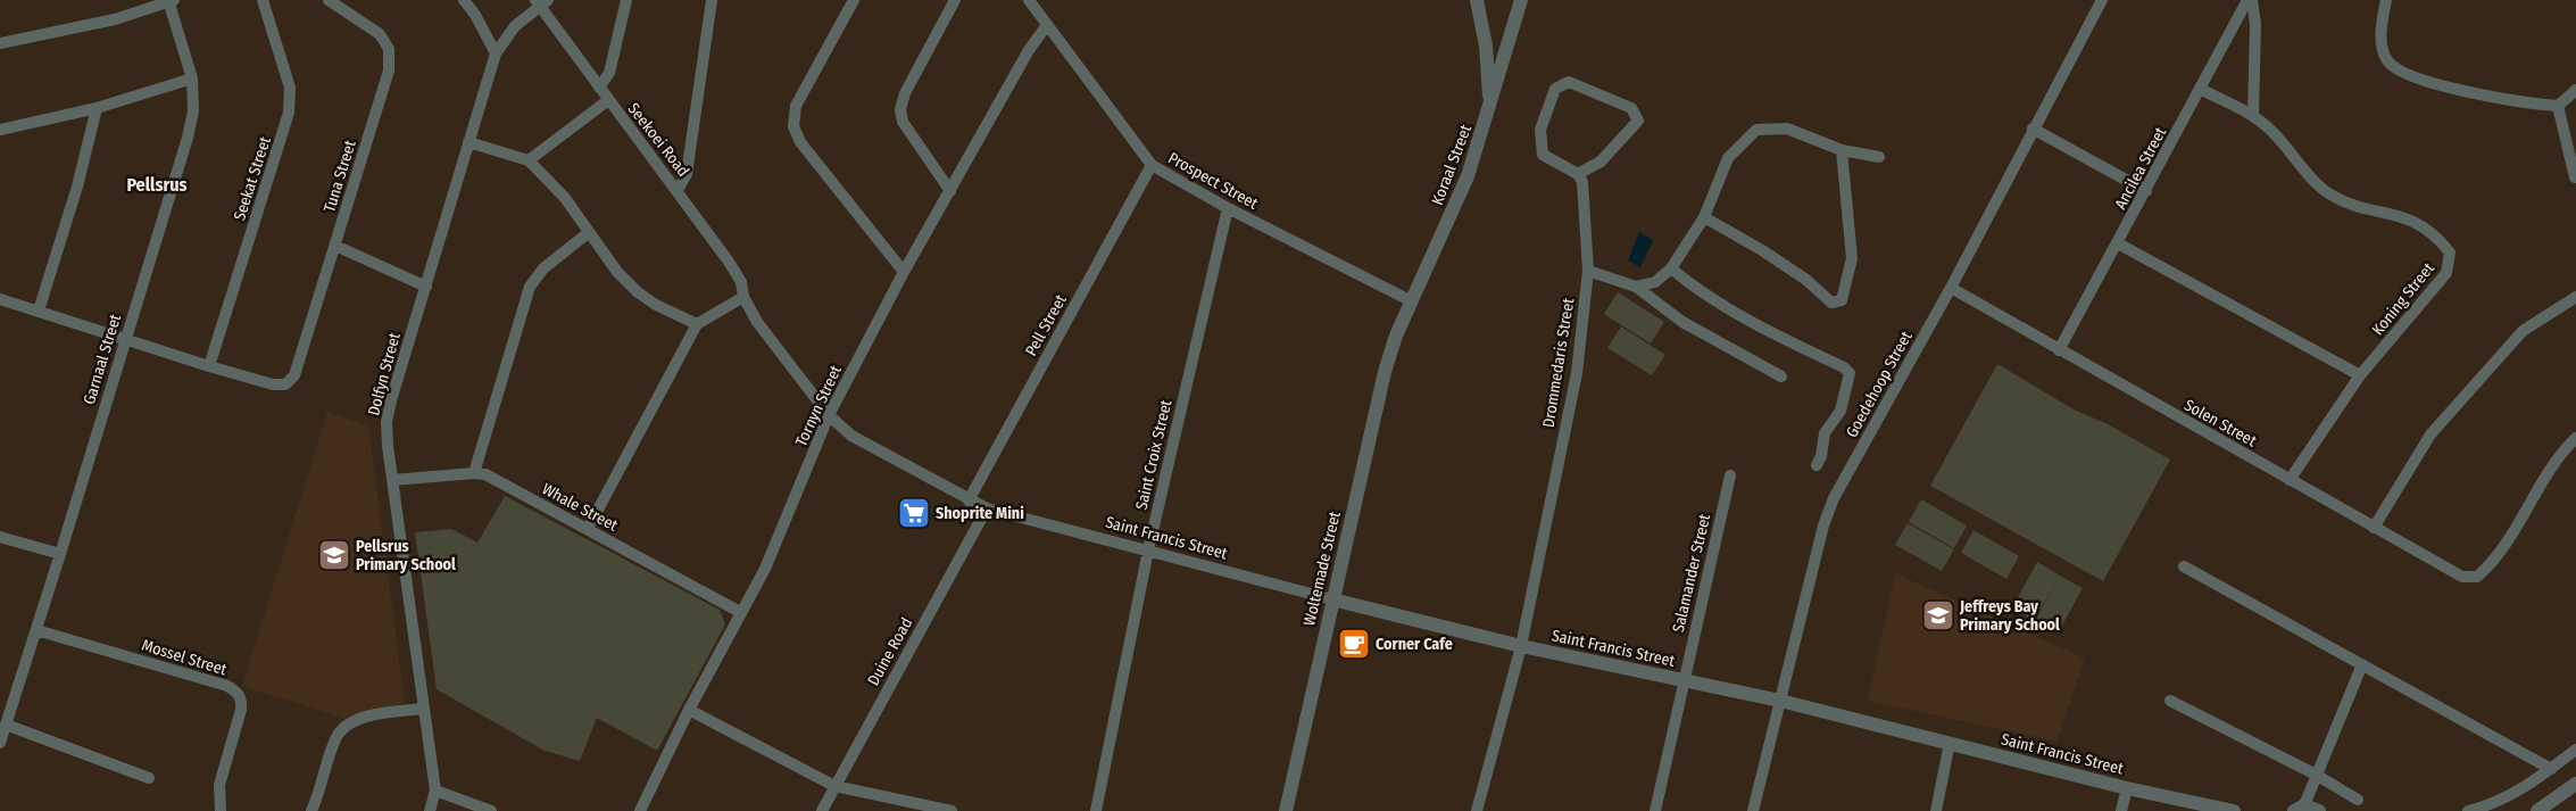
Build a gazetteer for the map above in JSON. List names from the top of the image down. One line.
{"streets":{"street":["Seekoei Road","Koraal Street","Ancilea Street","Tuna Street","Seekat Street","Prospect Street","Koning Street","Pell Street","Garnaal Street","Drommedaris Street","Dolfyn Street","Goedehoop Street","Tornyn Street","Solen Street","Saint Croix Street","Whale Street","Saint Francis Street","Woltemade Street","Salamander Street","Duine Road","Mossel Street"]},"crossings":[["Seekoei Road","Dolfyn Street"],["Seekoei Road","Tornyn Street"],["Seekoei Road","Saint Francis Street"],["Koraal Street","Prospect Street"],["Koraal Street","Woltemade Street"],["Ancilea Street","Koning Street"],["Ancilea Street","Solen Street"],["Tuna Street","Seekat Street"],["Prospect Street","Pell Street"],["Prospect Street","Tornyn Street"],["Prospect Street","Saint Croix Street"],["Koning Street","Solen Street"],["Pell Street","Saint Francis Street"],["Garnaal Street","Mossel Street"],["Drommedaris Street","Saint Francis Street"],["Dolfyn Street","Whale Street"],["Goedehoop Street","Solen Street"],["Goedehoop Street","Saint Francis Street"],["Tornyn Street","Whale Street"],["Tornyn Street","Saint Francis Street"],["Saint Croix Street","Saint Francis Street"],["Saint Francis Street","Woltemade Street"],["Saint Francis Street","Salamander Street"],["Saint Francis Street","Duine Road"]],"districts":["Pellsrus"],"places":{"supermarket":["Shoprite Mini"],"school or university":["Pellsrus Primary School","Jeffreys Bay Primary School"],"cafe":["Corner Cafe"]}}
